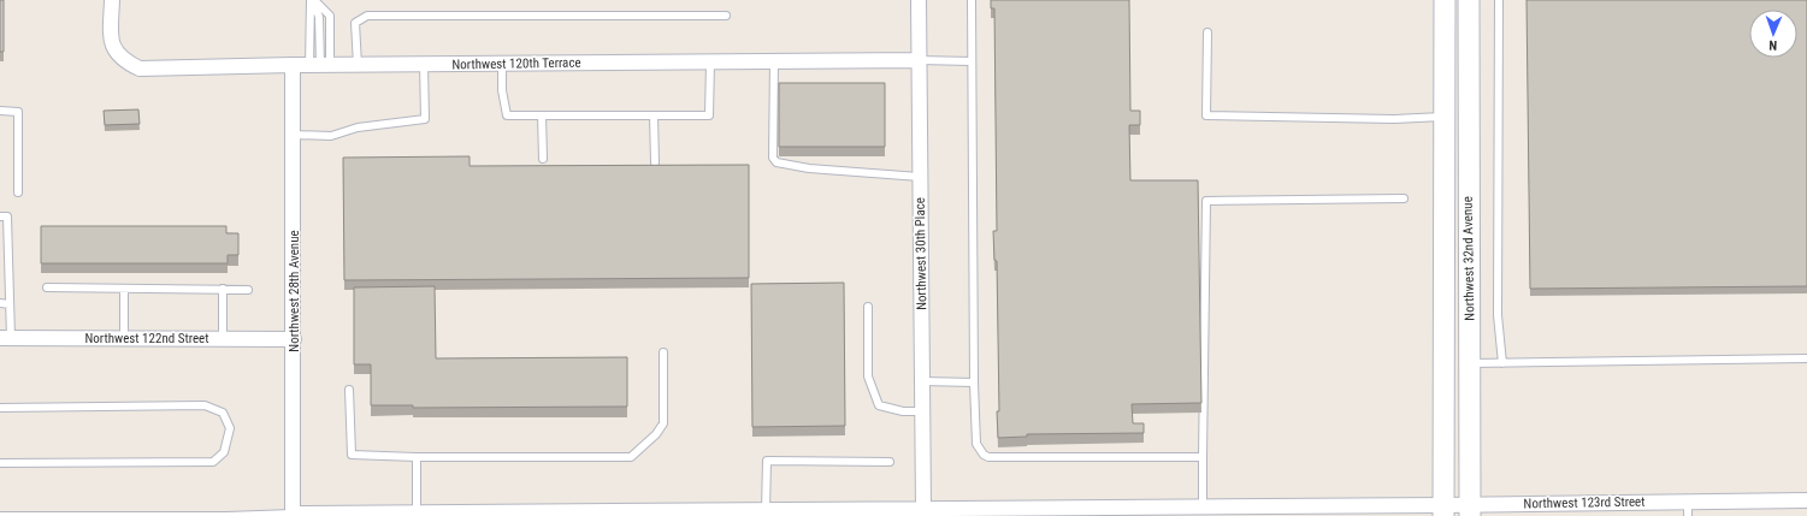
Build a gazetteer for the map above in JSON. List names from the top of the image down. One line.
{"streets":{"main road":["Northwest 32nd Avenue"],"street":["Northwest 120th Terrace","Northwest 30th Place","Northwest 28th Avenue","Northwest 122nd Street","Northwest 123rd Street"]},"crossings":[["Northwest 120th Terrace","Northwest 30th Place"],["Northwest 120th Terrace","Northwest 28th Avenue"],["Northwest 30th Place","Northwest 123rd Street"],["Northwest 32nd Avenue","Northwest 123rd Street"],["Northwest 28th Avenue","Northwest 122nd Street"],["Northwest 28th Avenue","Northwest 123rd Street"]],"north":"bottom"}
